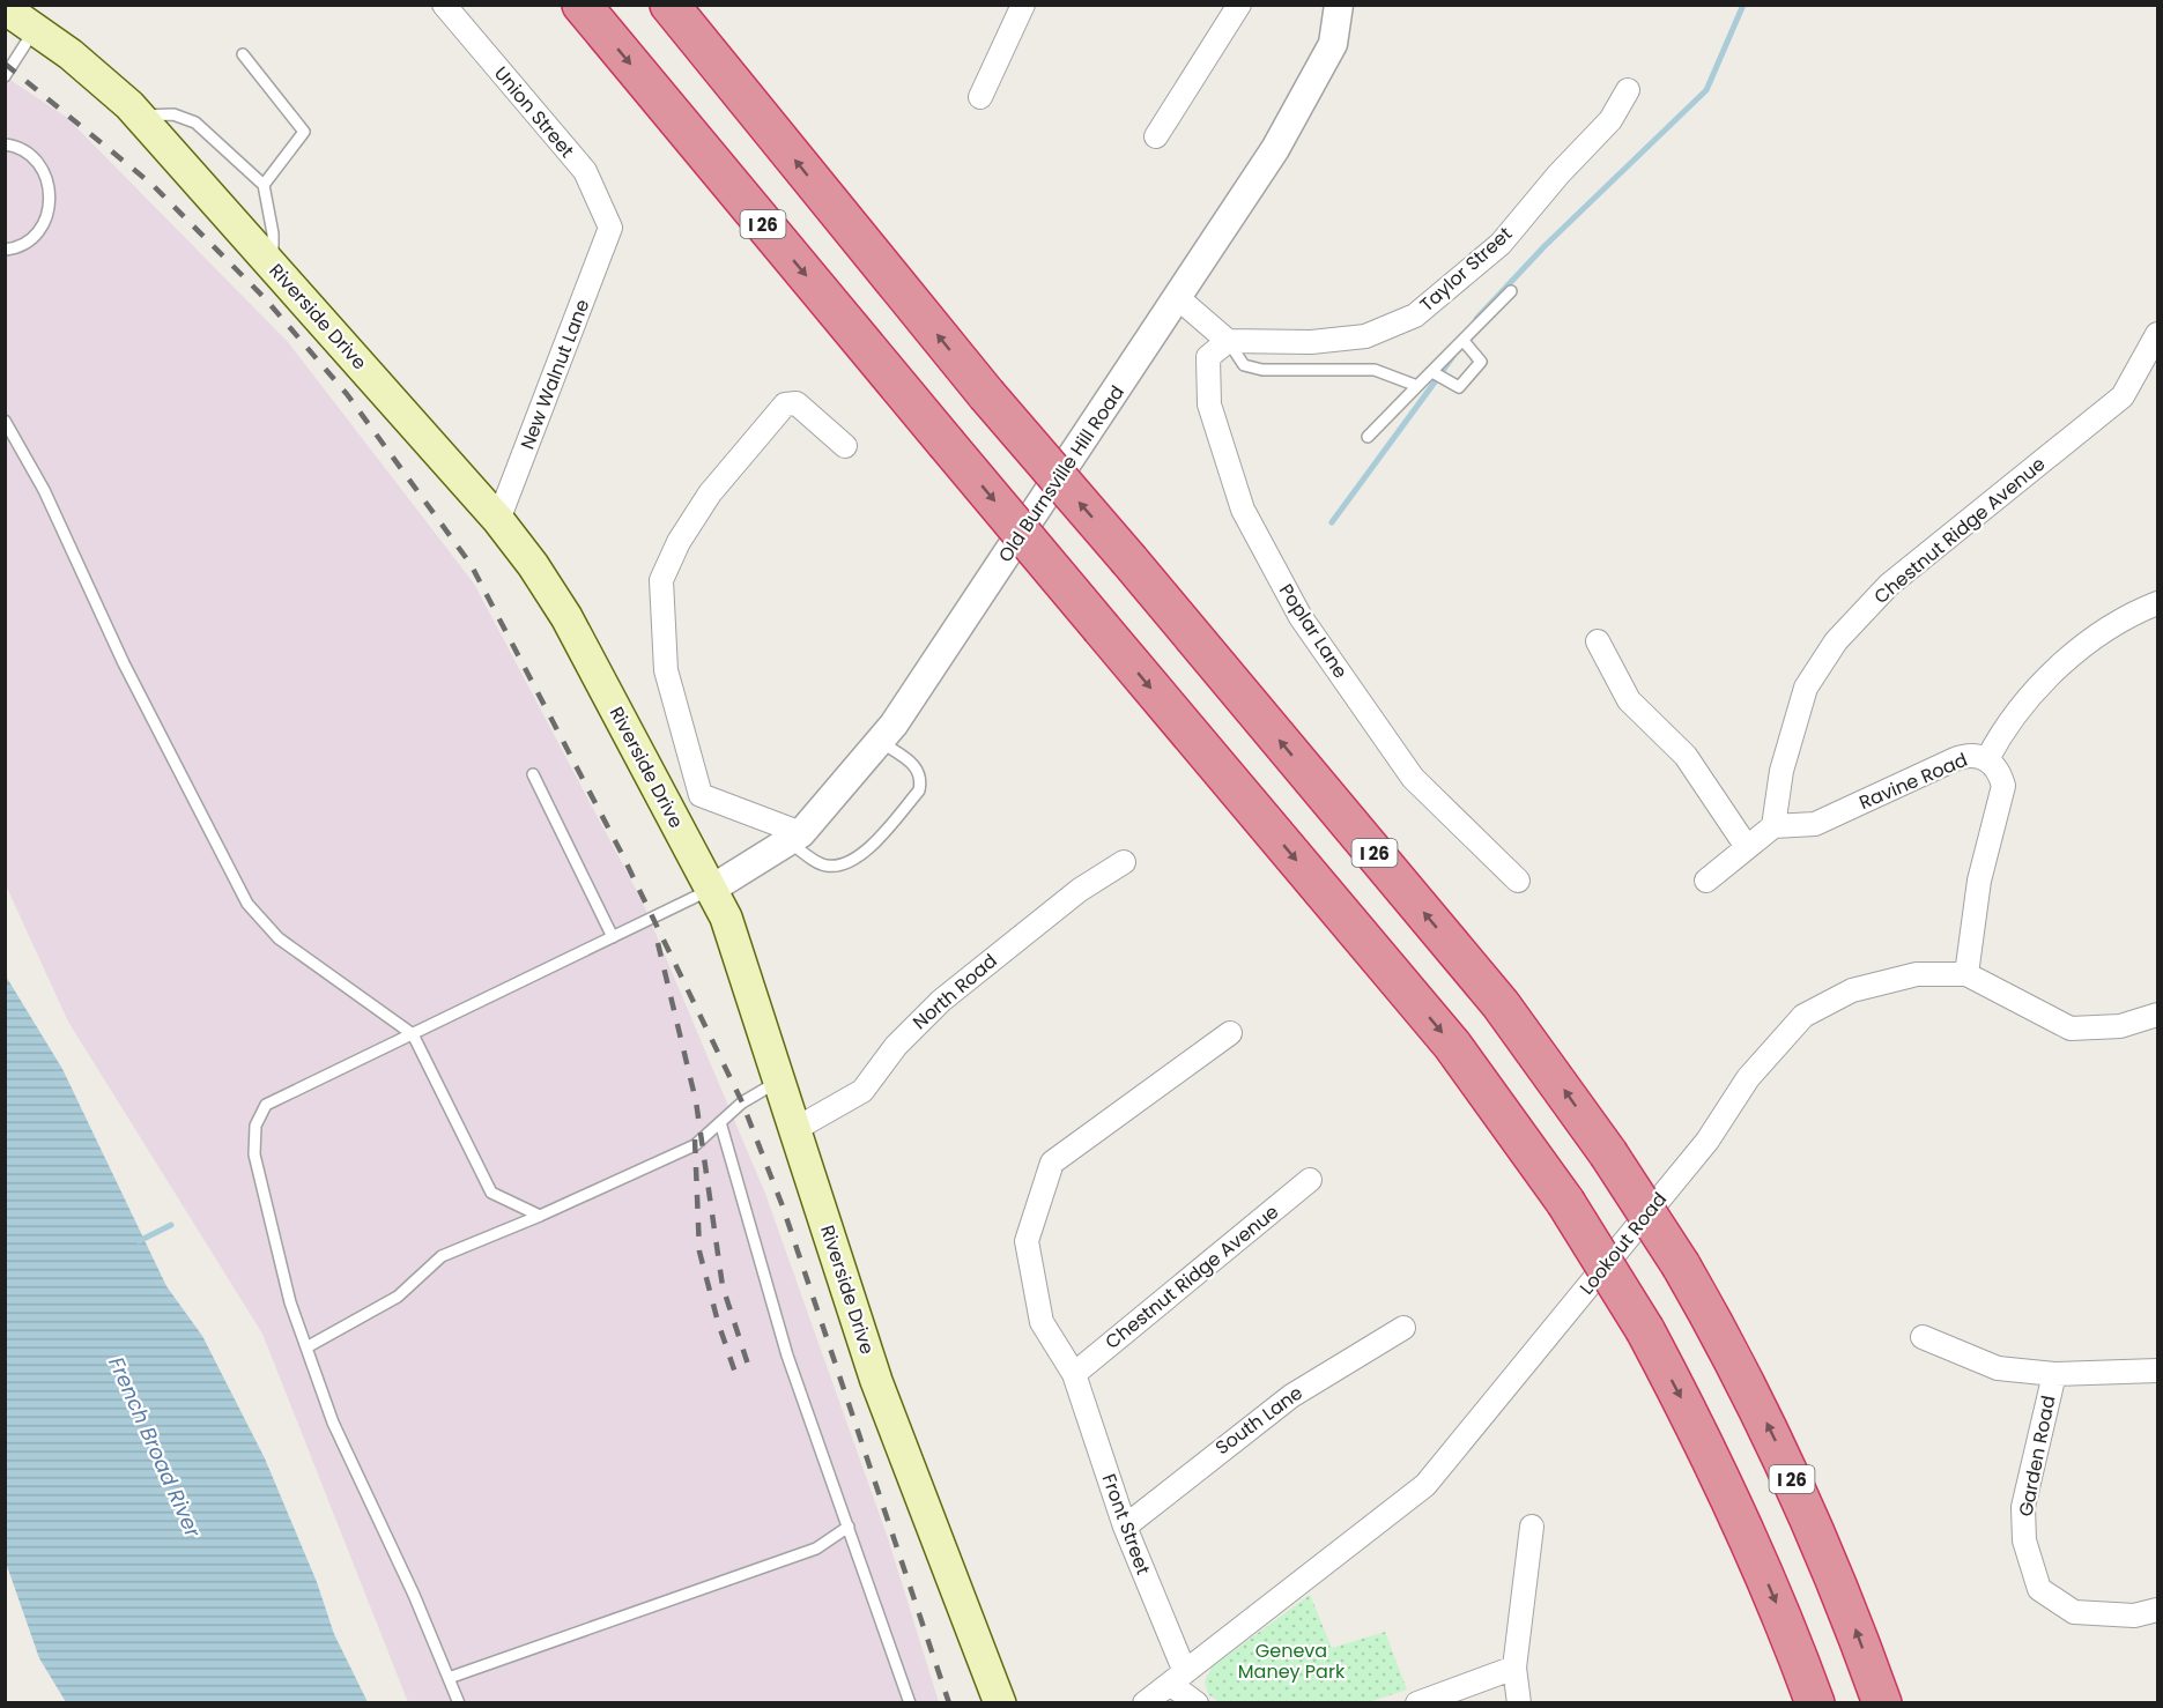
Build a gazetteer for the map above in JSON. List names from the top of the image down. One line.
{"streets":{"highway":["I 26"],"main road":["Riverside Drive"],"street":["Union Street","Taylor Street","New Walnut Lane","Old Burnsville Hill Road","Chestnut Ridge Avenue","Poplar Lane","Ravine Road","North Road","Lookout Road","South Lane","Garden Road","Front Street"]},"crossings":[["Union Street","New Walnut Lane"],["Taylor Street","Poplar Lane"],["Riverside Drive","New Walnut Lane"],["Riverside Drive","Old Burnsville Hill Road"],["Riverside Drive","North Road"],["Chestnut Ridge Avenue","Ravine Road"],["Chestnut Ridge Avenue","Front Street"],["Lookout Road","Front Street"],["South Lane","Front Street"]],"water":["French Broad River"],"parks":["Geneva Maney Park"]}
